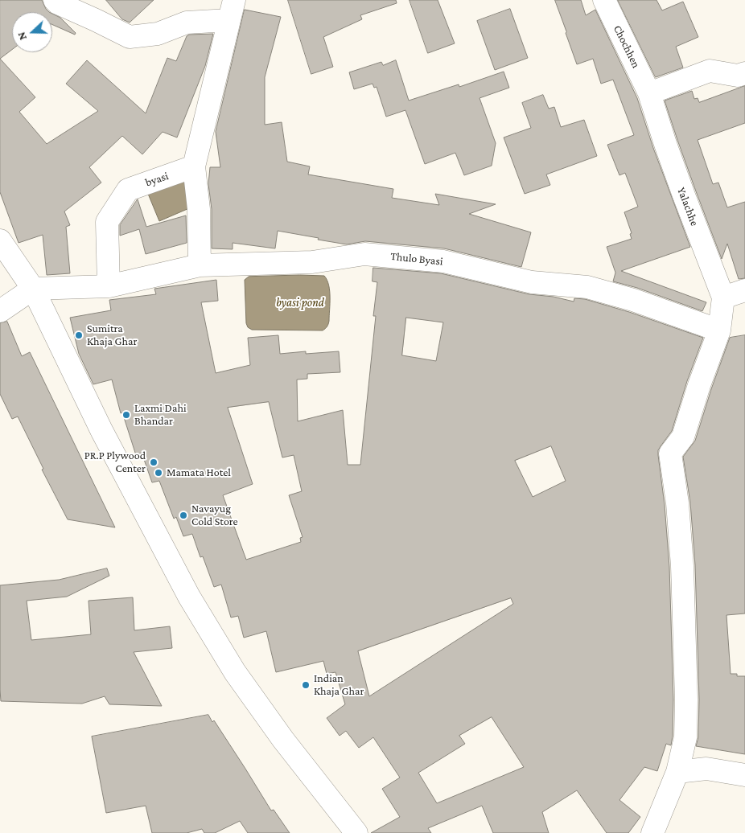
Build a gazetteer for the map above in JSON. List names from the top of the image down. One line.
{"streets":{"street":["Chochhen","byasi","Yalachhe","Thulo Byasi"]},"crossings":[["Chochhen","Yalachhe"],["byasi","Thulo Byasi"]],"water":["byasi pond"],"places":["Sumitra Khaja Ghar","Laxmi Dahi Bhandar","PR.P Plywood Center","Mamata Hotel","Navayug Cold Store","Indian Khaja Ghar"],"north":"left"}
